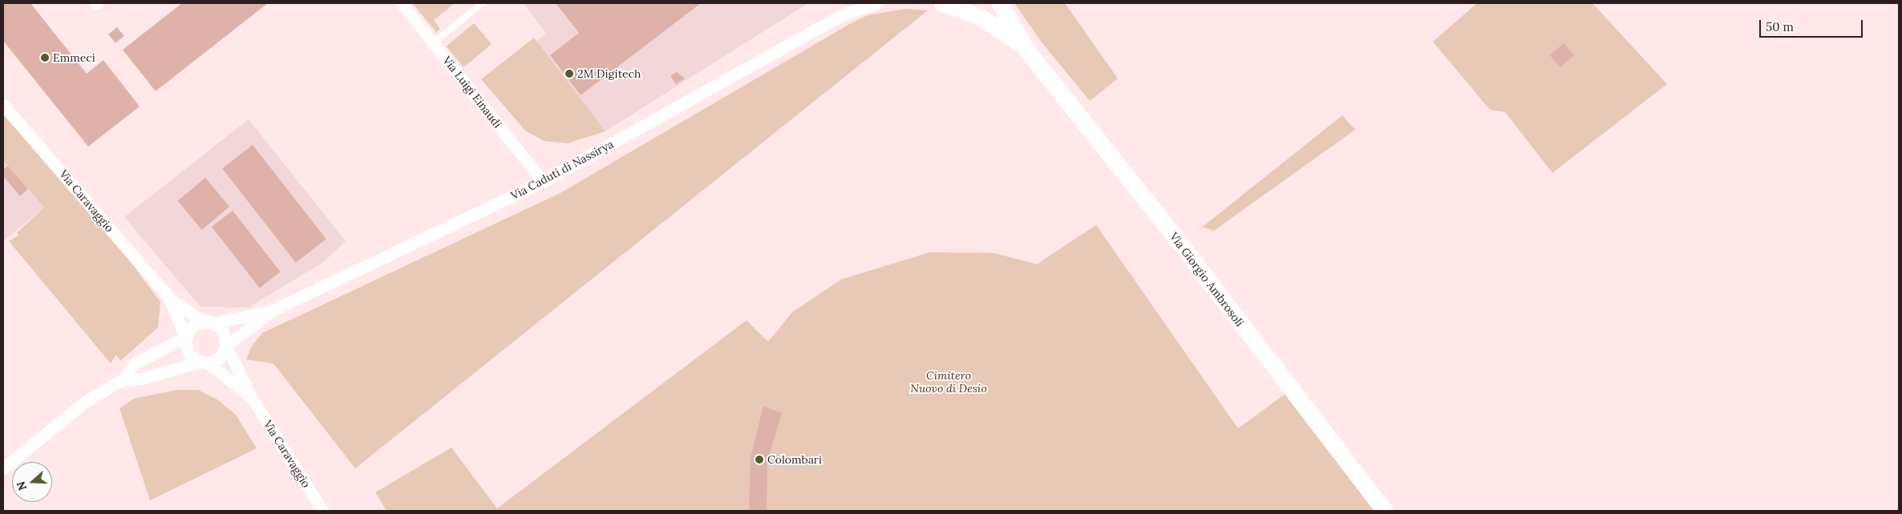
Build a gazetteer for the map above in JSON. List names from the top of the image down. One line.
{"streets":{"main road":["Via Giorgio Ambrosoli"],"street":["Via Luigi Einaudi","Via Caduti di Nassirya","Via Caravaggio"]},"crossings":[["Via Luigi Einaudi","Via Caduti di Nassirya"],["Via Caduti di Nassirya","Via Caravaggio"]],"parks":["Cimitero Nuovo di Desio"],"places":["Emmeci","2M Digitech","Colombari"],"scale_bar":"50 m","north":"left"}
